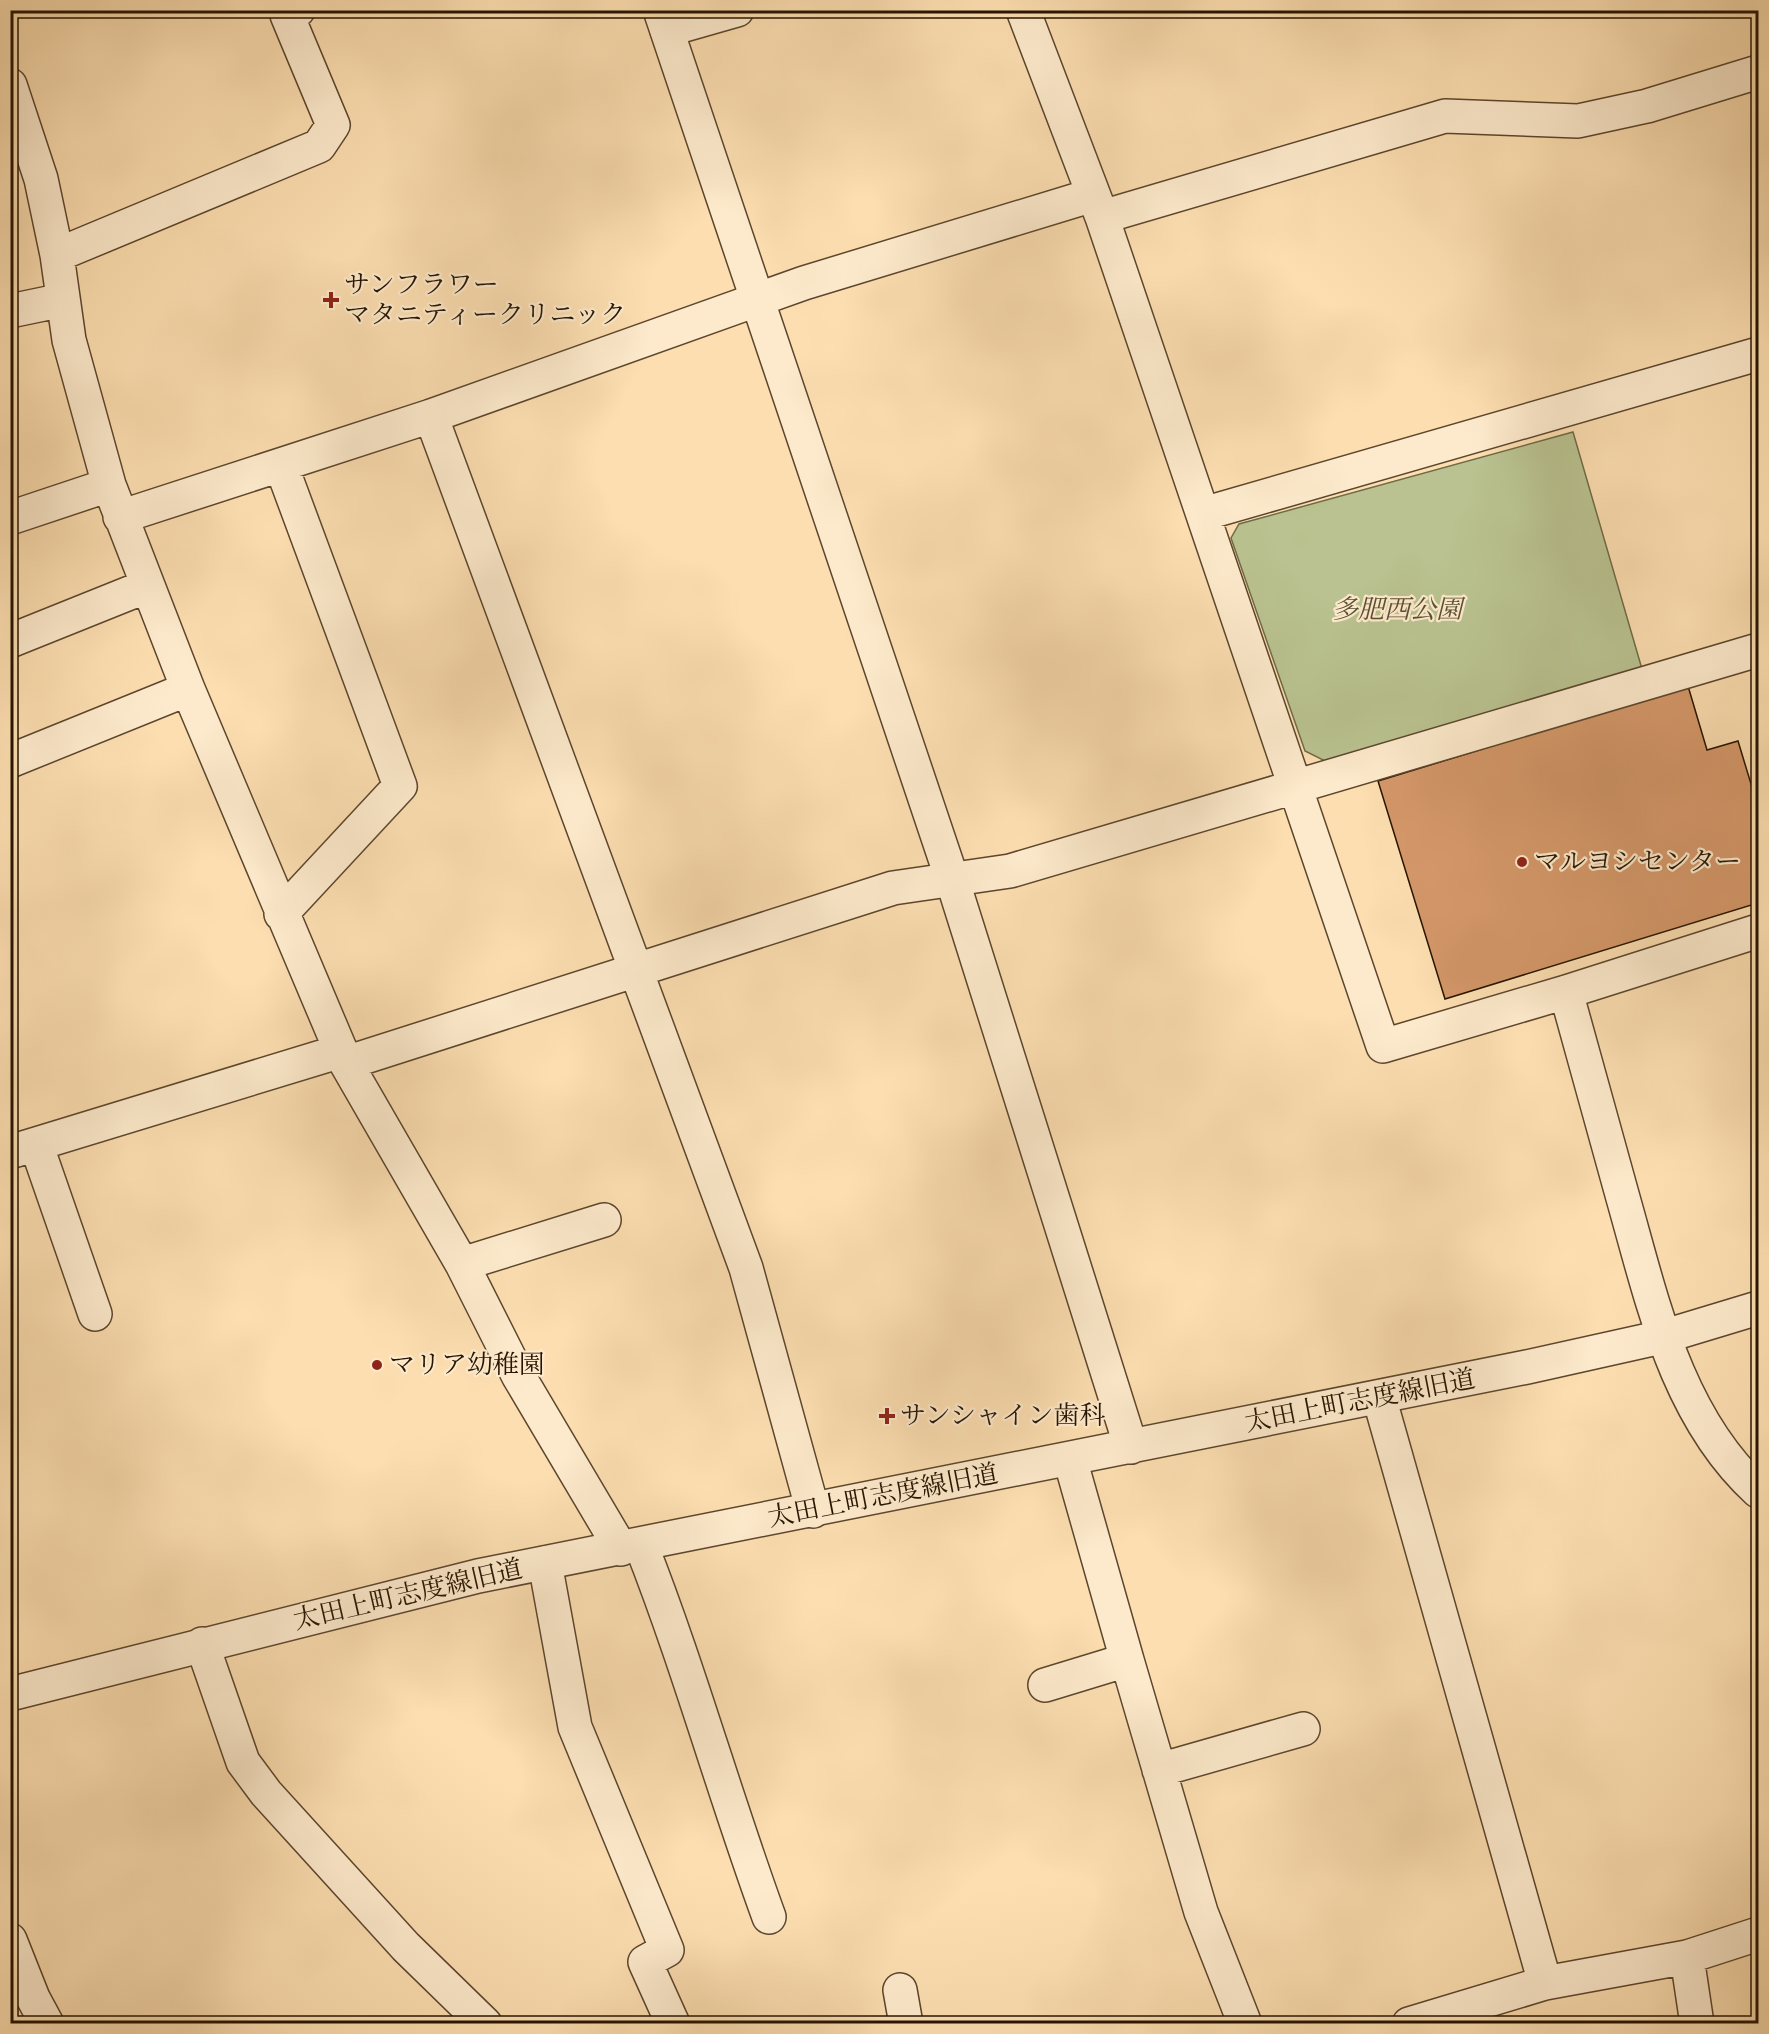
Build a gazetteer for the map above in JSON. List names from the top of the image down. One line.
{"streets":{"street":["太田上町志度線旧道"]},"parks":["多肥西公園"],"places":{"health":["サンフラワー マタニティークリニック","サンシャイン歯科"],"other":["マルヨシセンター","マリア幼稚園"]}}
